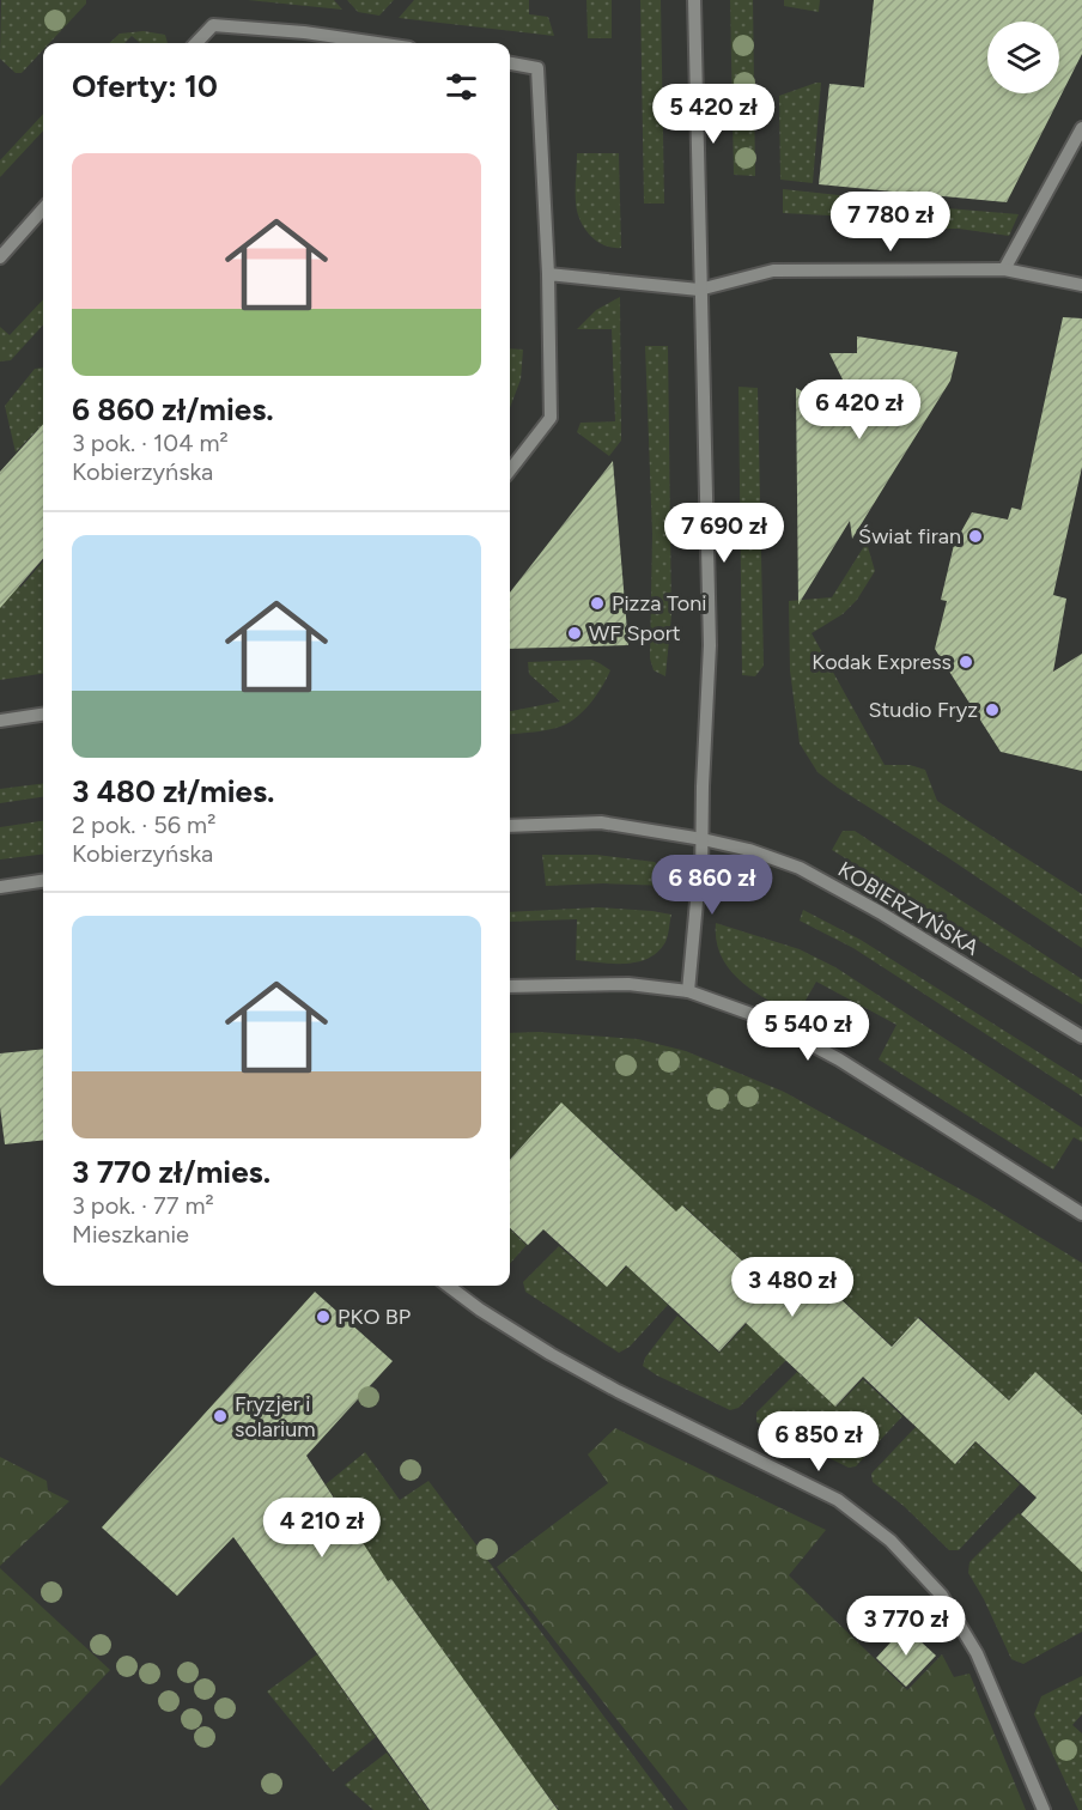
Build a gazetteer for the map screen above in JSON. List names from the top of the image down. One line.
{"streets":{"street":["KOBIERZYŃSKA"]},"places":["Świat firan","Pizza Toni","WF Sport","Kodak Express","Studio Fryz","PKO BP","Fryzjer i solarium"],"page":{"heading":"Oferty: 10","price":["5 420 zł","7 780 zł","6 420 zł","7 690 zł","6 860 zł","5 540 zł","3 480 zł","6 850 zł","4 210 zł","3 770 zł"],"list":[{"name":"6 860 zł/mies.","note":"3 pok. · 104 m² · Kobierzyńska"},{"name":"3 480 zł/mies.","note":"2 pok. · 56 m² · Kobierzyńska"},{"name":"3 770 zł/mies.","note":"3 pok. · 77 m² · Mieszkanie"}]}}
